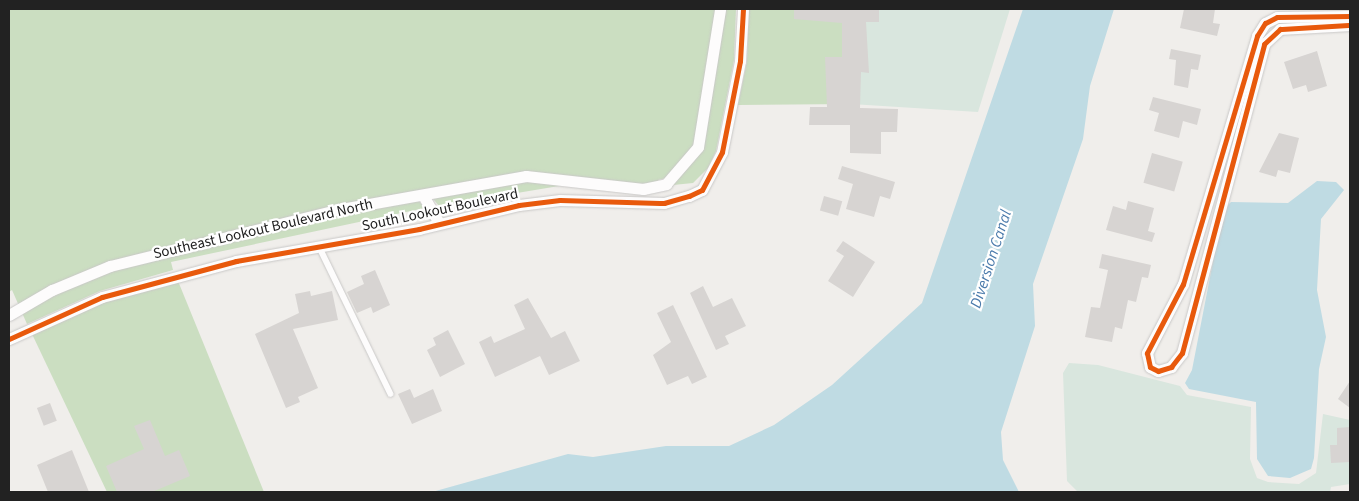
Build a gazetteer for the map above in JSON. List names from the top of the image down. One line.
{"streets":{"street":["South Lookout Boulevard","Southeast Lookout Boulevard North"]},"water":["Diversion Canal"]}
